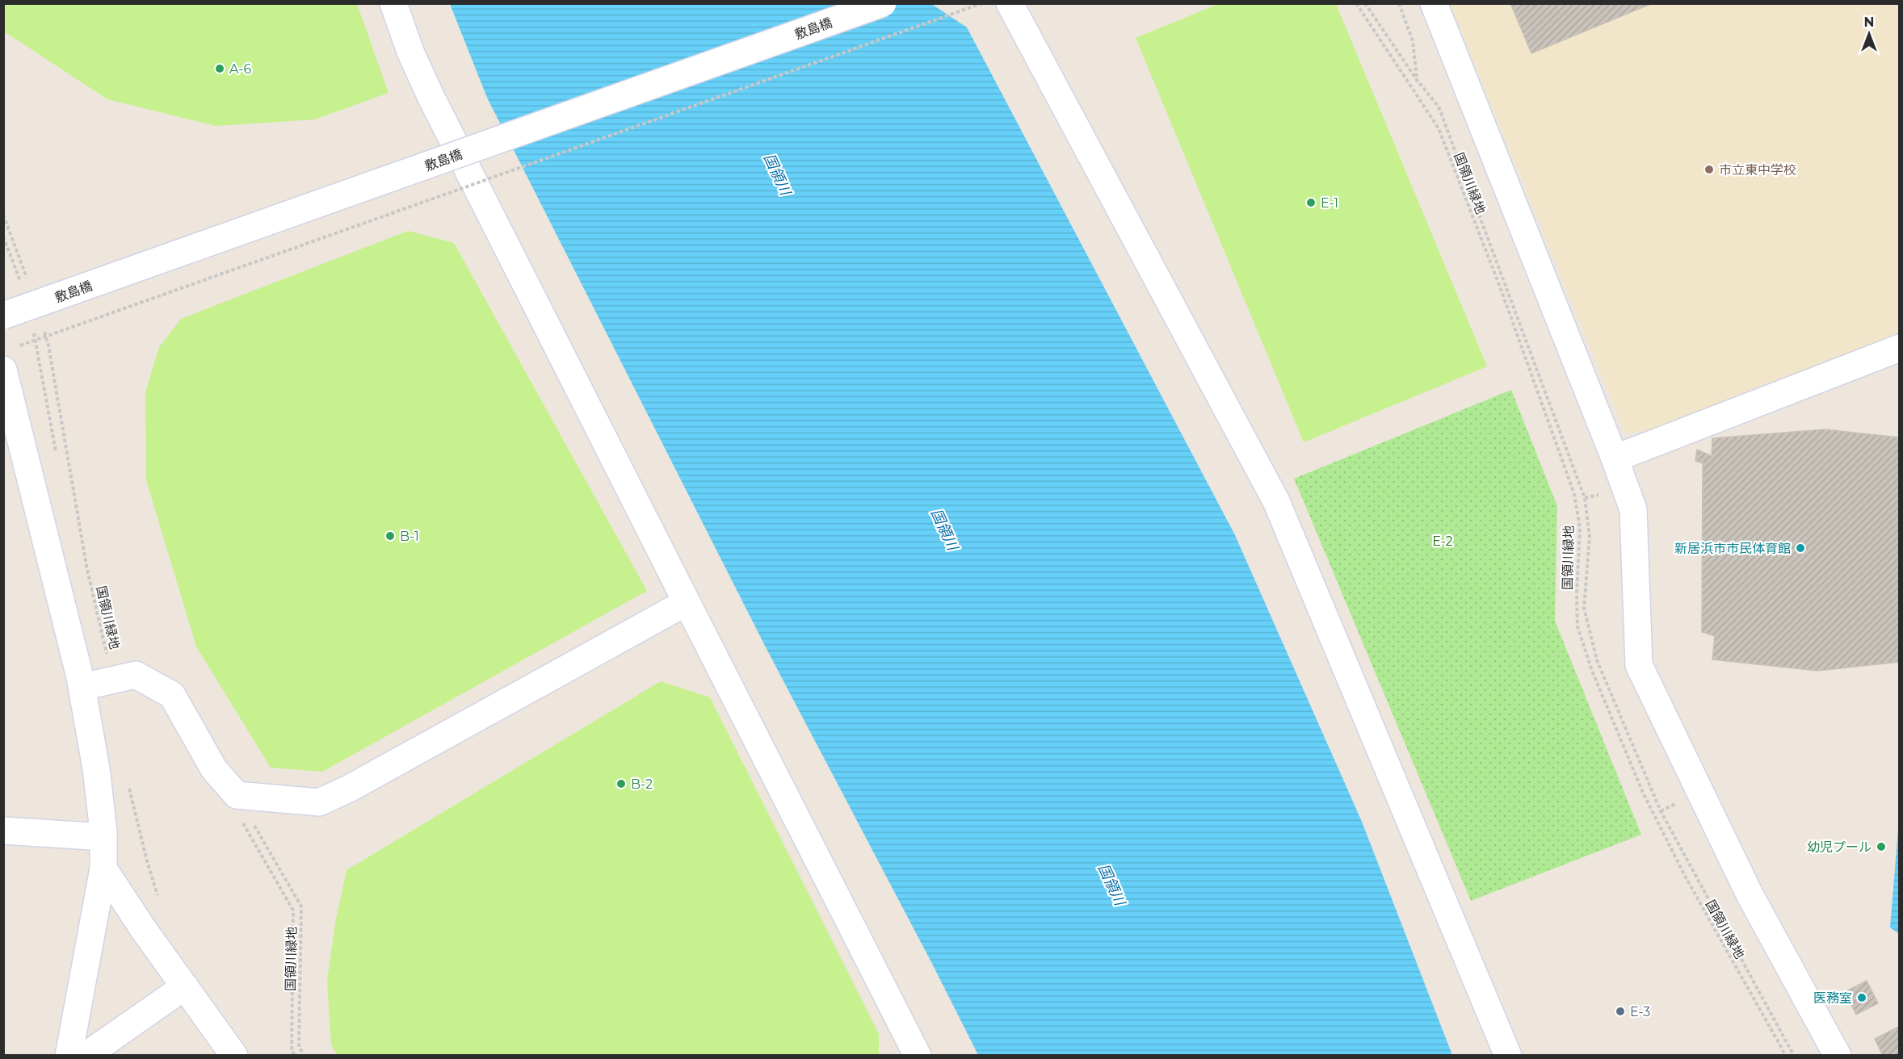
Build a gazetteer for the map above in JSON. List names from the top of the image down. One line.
{"streets":{"street":["敷島橋"],"path":["国領川緑地"]},"water":["国領川"],"parks":["E-2"],"places":["A-6","市立東中学校","E-1","B-1","新居浜市市民体育館","B-2","幼児プール","医務室","E-3"],"north":"top"}
